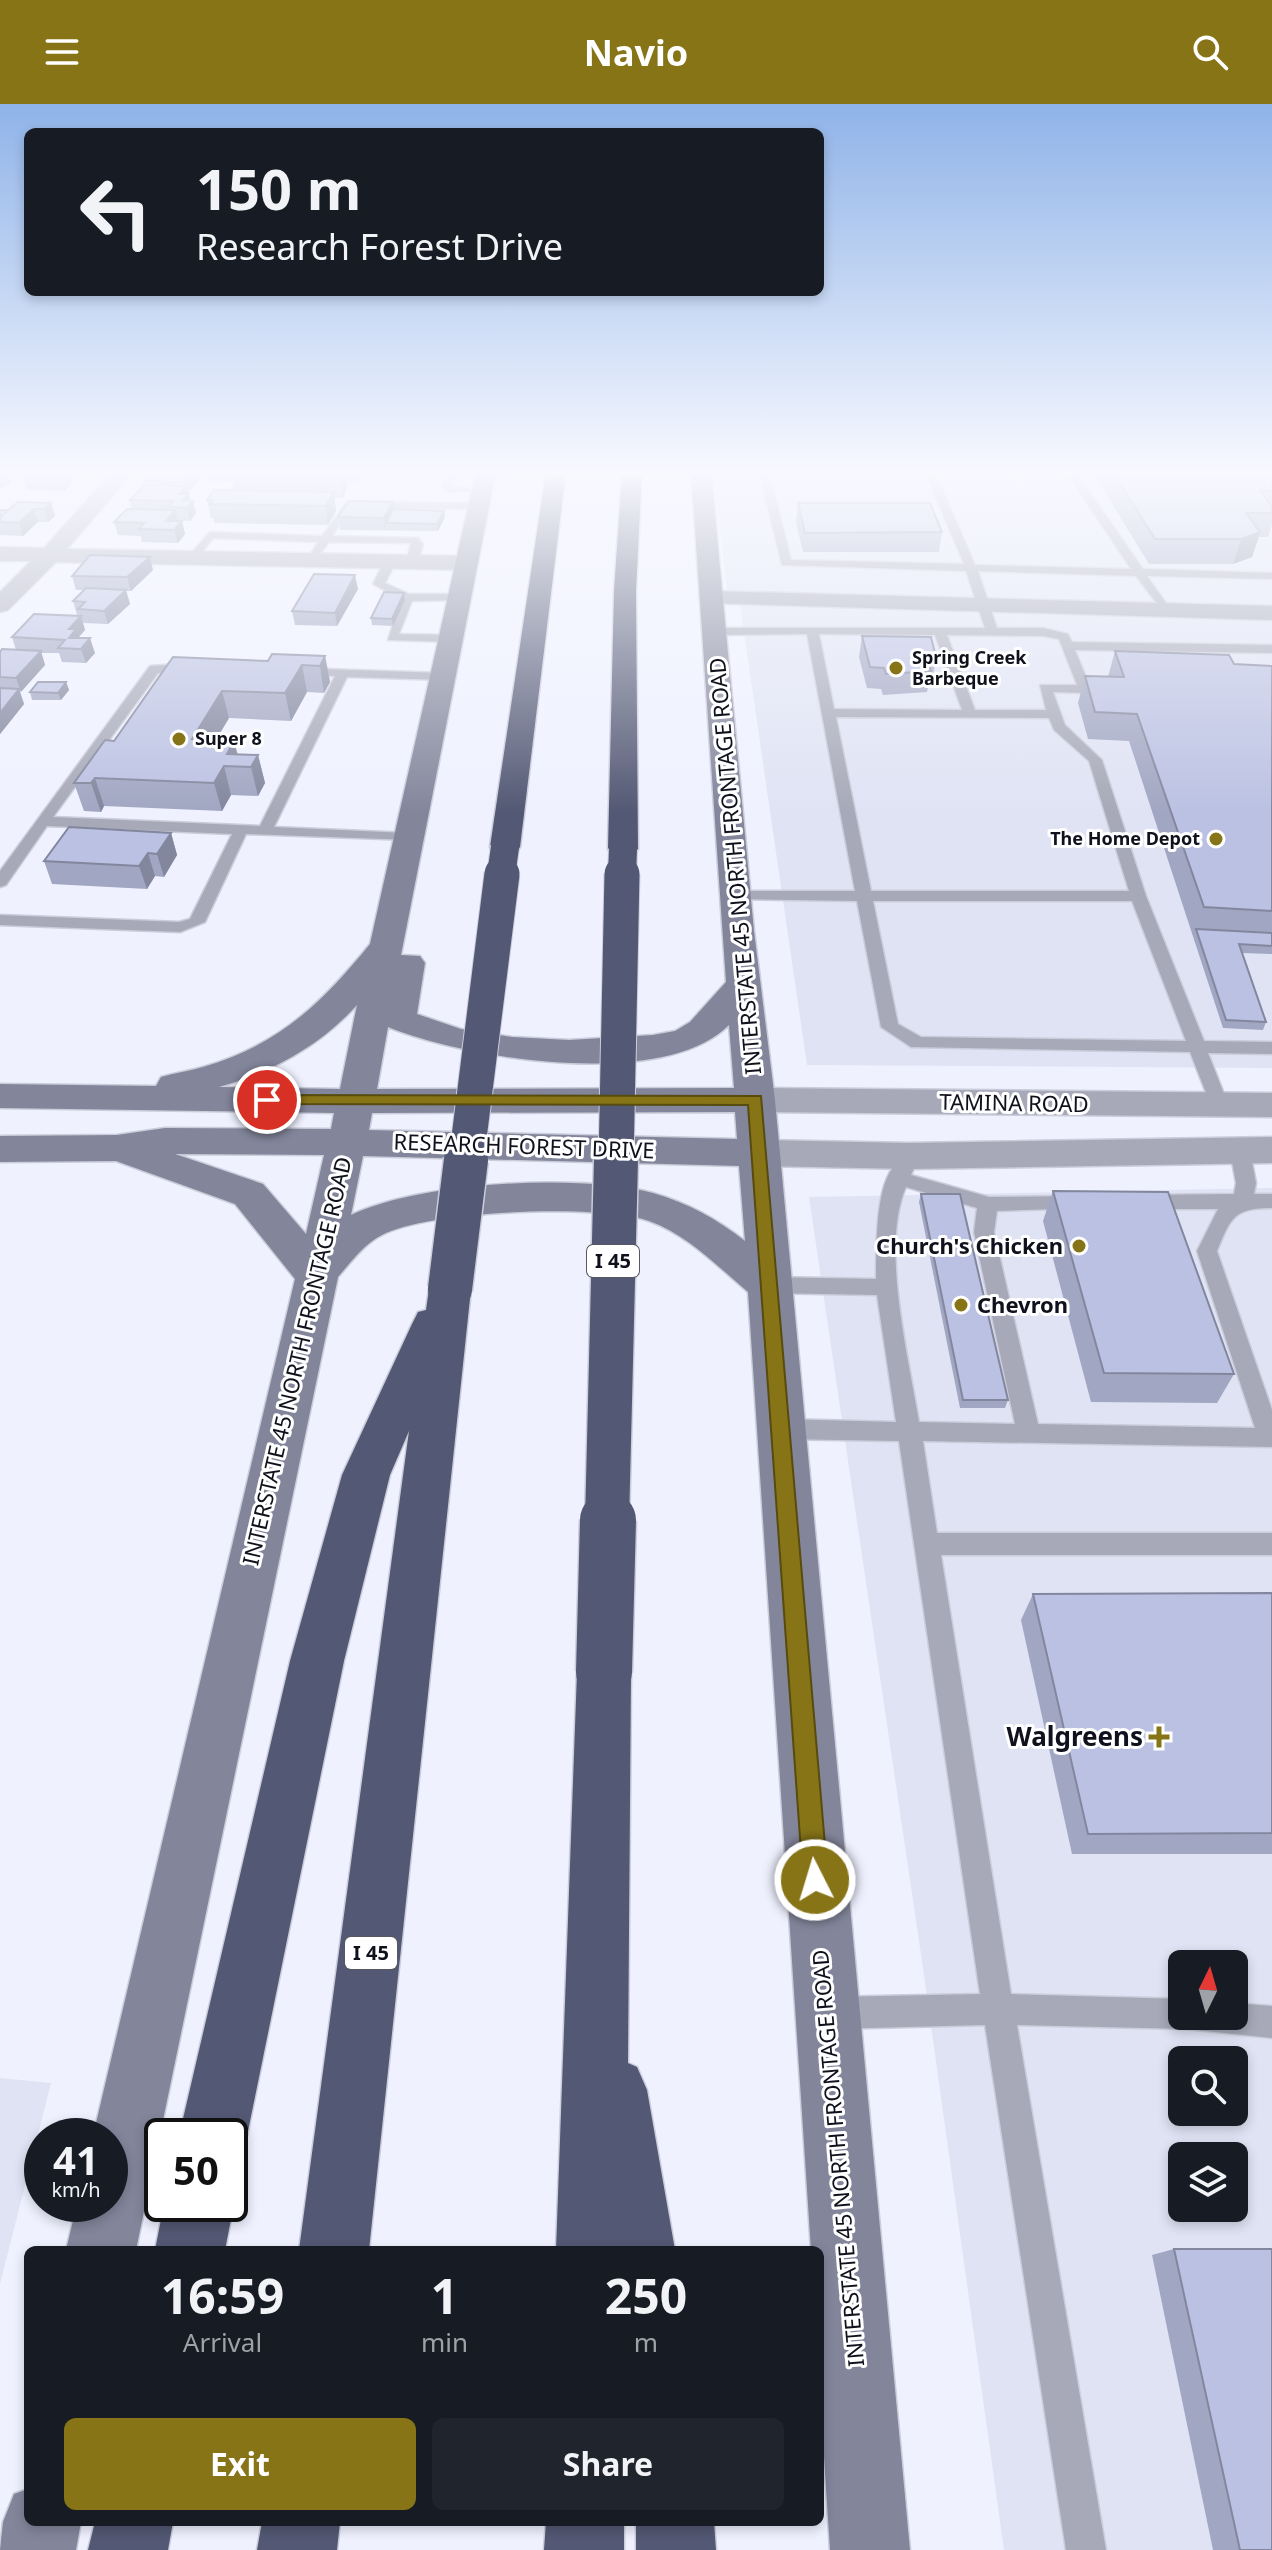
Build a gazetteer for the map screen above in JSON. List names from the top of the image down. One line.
{"streets":{"highway":["I 45"],"main road":["INTERSTATE 45 NORTH FRONTAGE ROAD","RESEARCH FOREST DRIVE"],"street":["TAMINA ROAD"]},"crossings":[["INTERSTATE 45 NORTH FRONTAGE ROAD","TAMINA ROAD"],["INTERSTATE 45 NORTH FRONTAGE ROAD","RESEARCH FOREST DRIVE"],["TAMINA ROAD","RESEARCH FOREST DRIVE"]],"places":{"other":["Spring Creek Barbeque","Super 8","The Home Depot","Church's Chicken","Chevron"],"health":["Walgreens"]},"north":"top","page":{"header":"Navio","turn":["150 m","Research Forest Drive"],"speed":"41 km/h","limit":"50","eta":["16:59","Arrival","1","min","250","m"],"buttons":["Exit","Share"]}}
